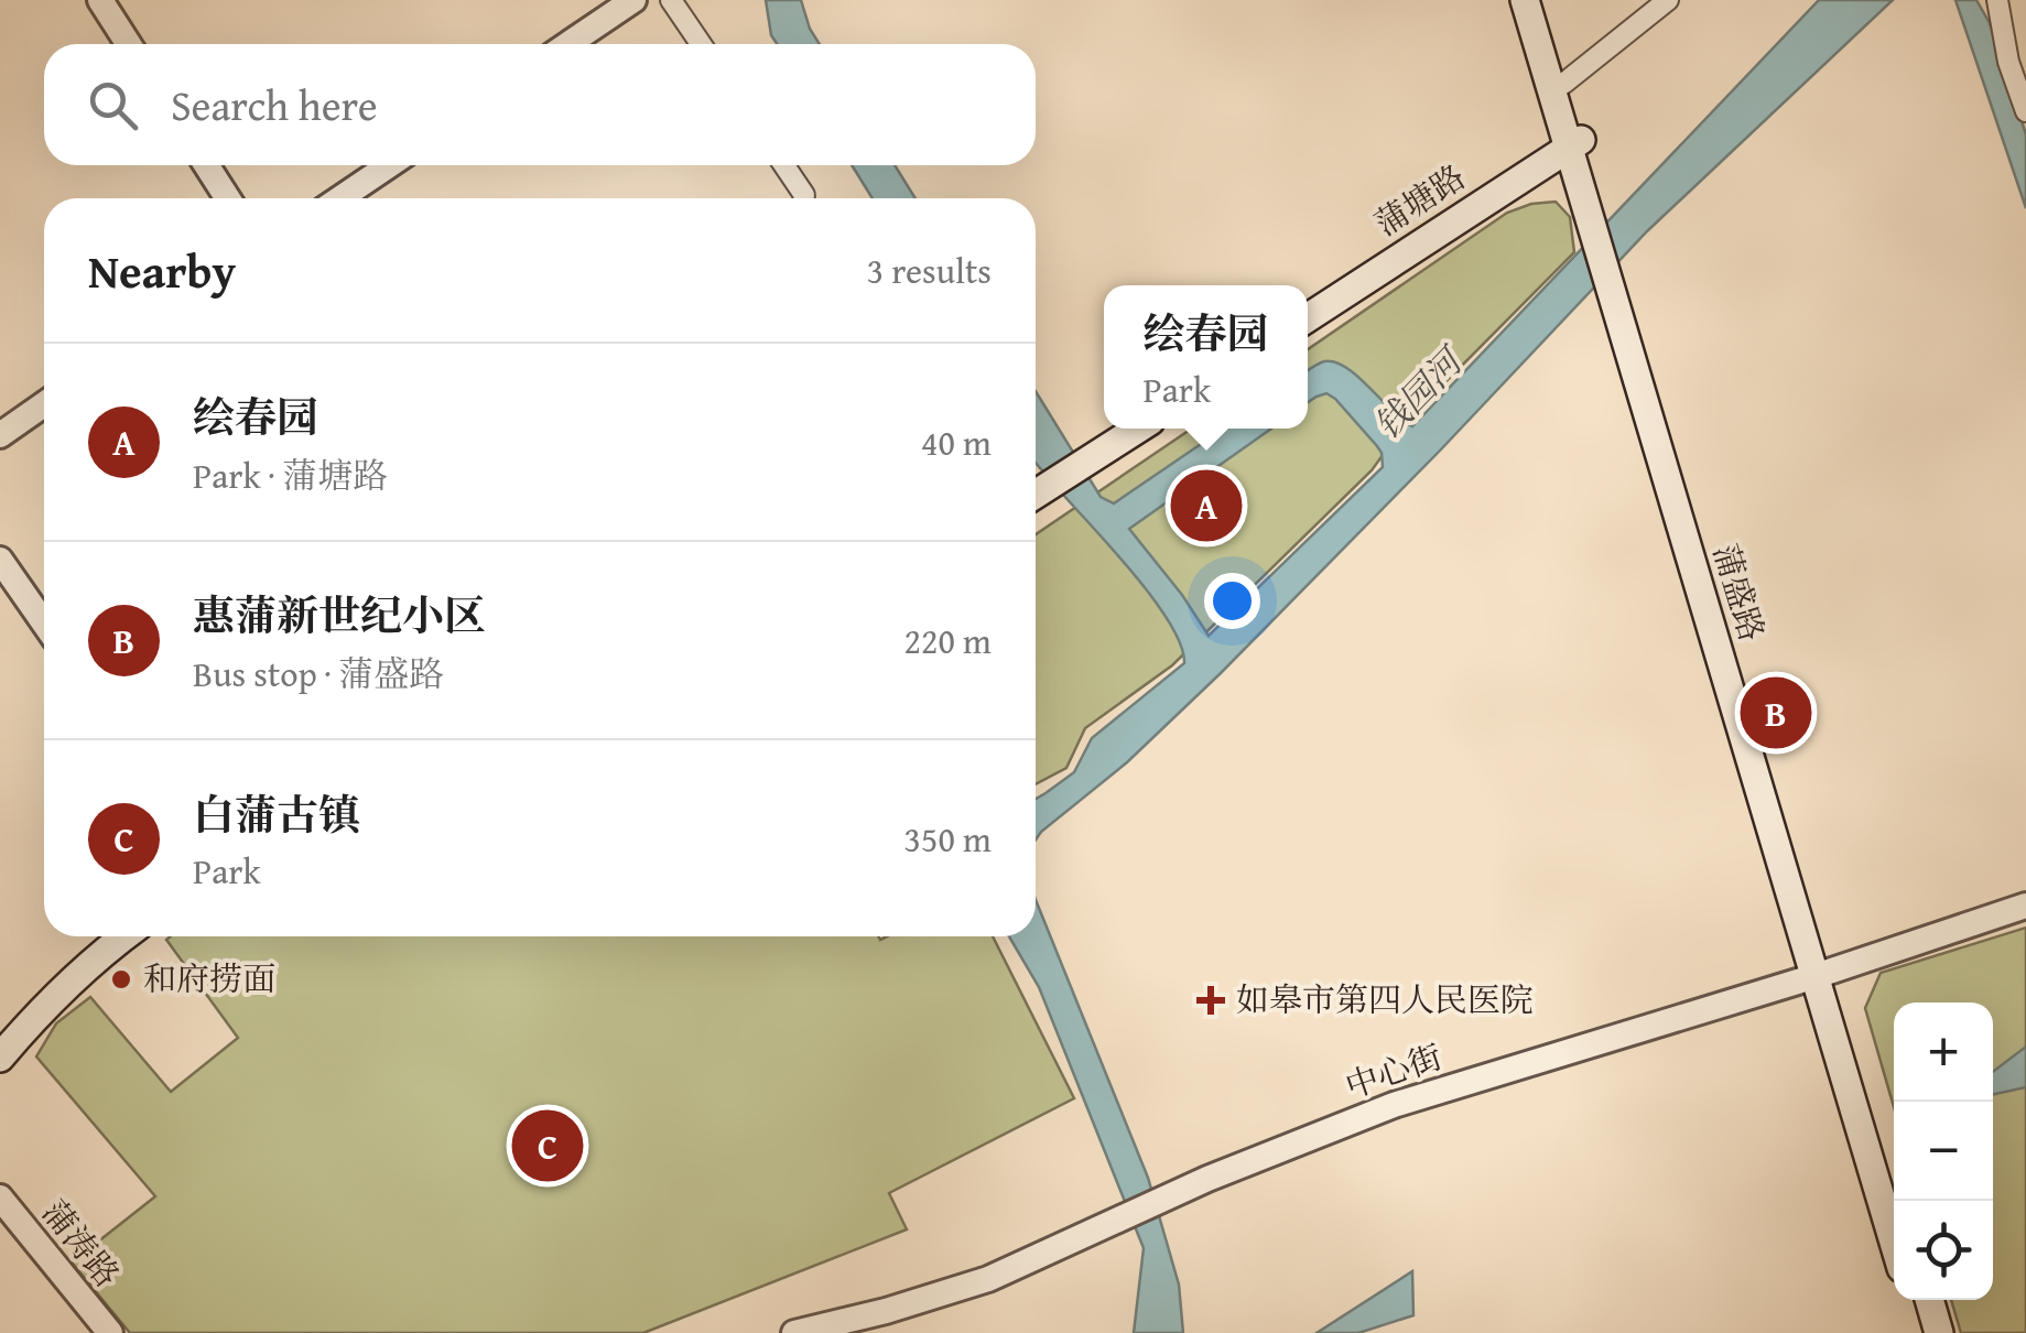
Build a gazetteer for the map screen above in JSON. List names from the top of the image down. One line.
{"streets":{"main road":["蒲塘路","蒲盛路"],"street":["中心街","蒲涛路"]},"crossings":[["蒲塘路","蒲盛路"],["蒲盛路","中心街"]],"water":["钱园河"],"places":{"other":["和府捞面"],"health":["如皋市第四人民医院"]},"page":{"search":"Search here","heading":["Nearby","3 results"],"popup":["绘春园","Park"],"list":[{"mark":"A","name":"绘春园","note":"Park · 蒲塘路","value":"40 m"},{"mark":"B","name":"惠蒲新世纪小区","note":"Bus stop · 蒲盛路","value":"220 m"},{"mark":"C","name":"白蒲古镇","note":"Park","value":"350 m"}],"pins":["A","B","C"],"map_buttons":["+","−"]}}
